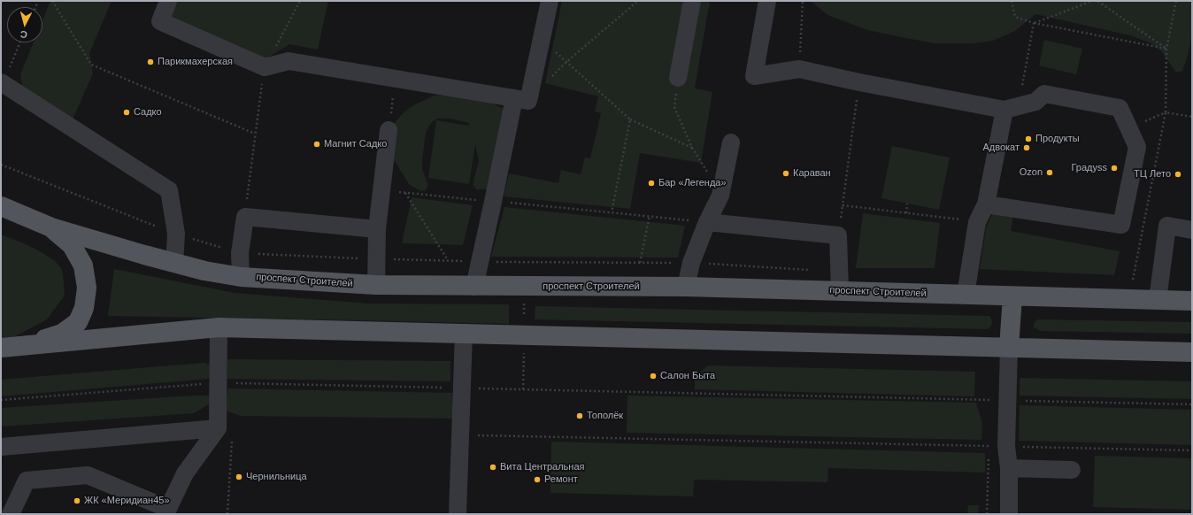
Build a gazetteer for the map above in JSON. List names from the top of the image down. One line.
{"streets":{"main road":["проспект Строителей"]},"places":["Парикмахерская","Садко","Продукты","Магнит Садко","Адвокат","Градуss","Ozon","Караван","ТЦ Лето","Бар «Легенда»","Салон Быта","Тополёк","Вита Центральная","Чернильница","Ремонт","ЖК «Меридиан45»"],"north":"bottom"}
